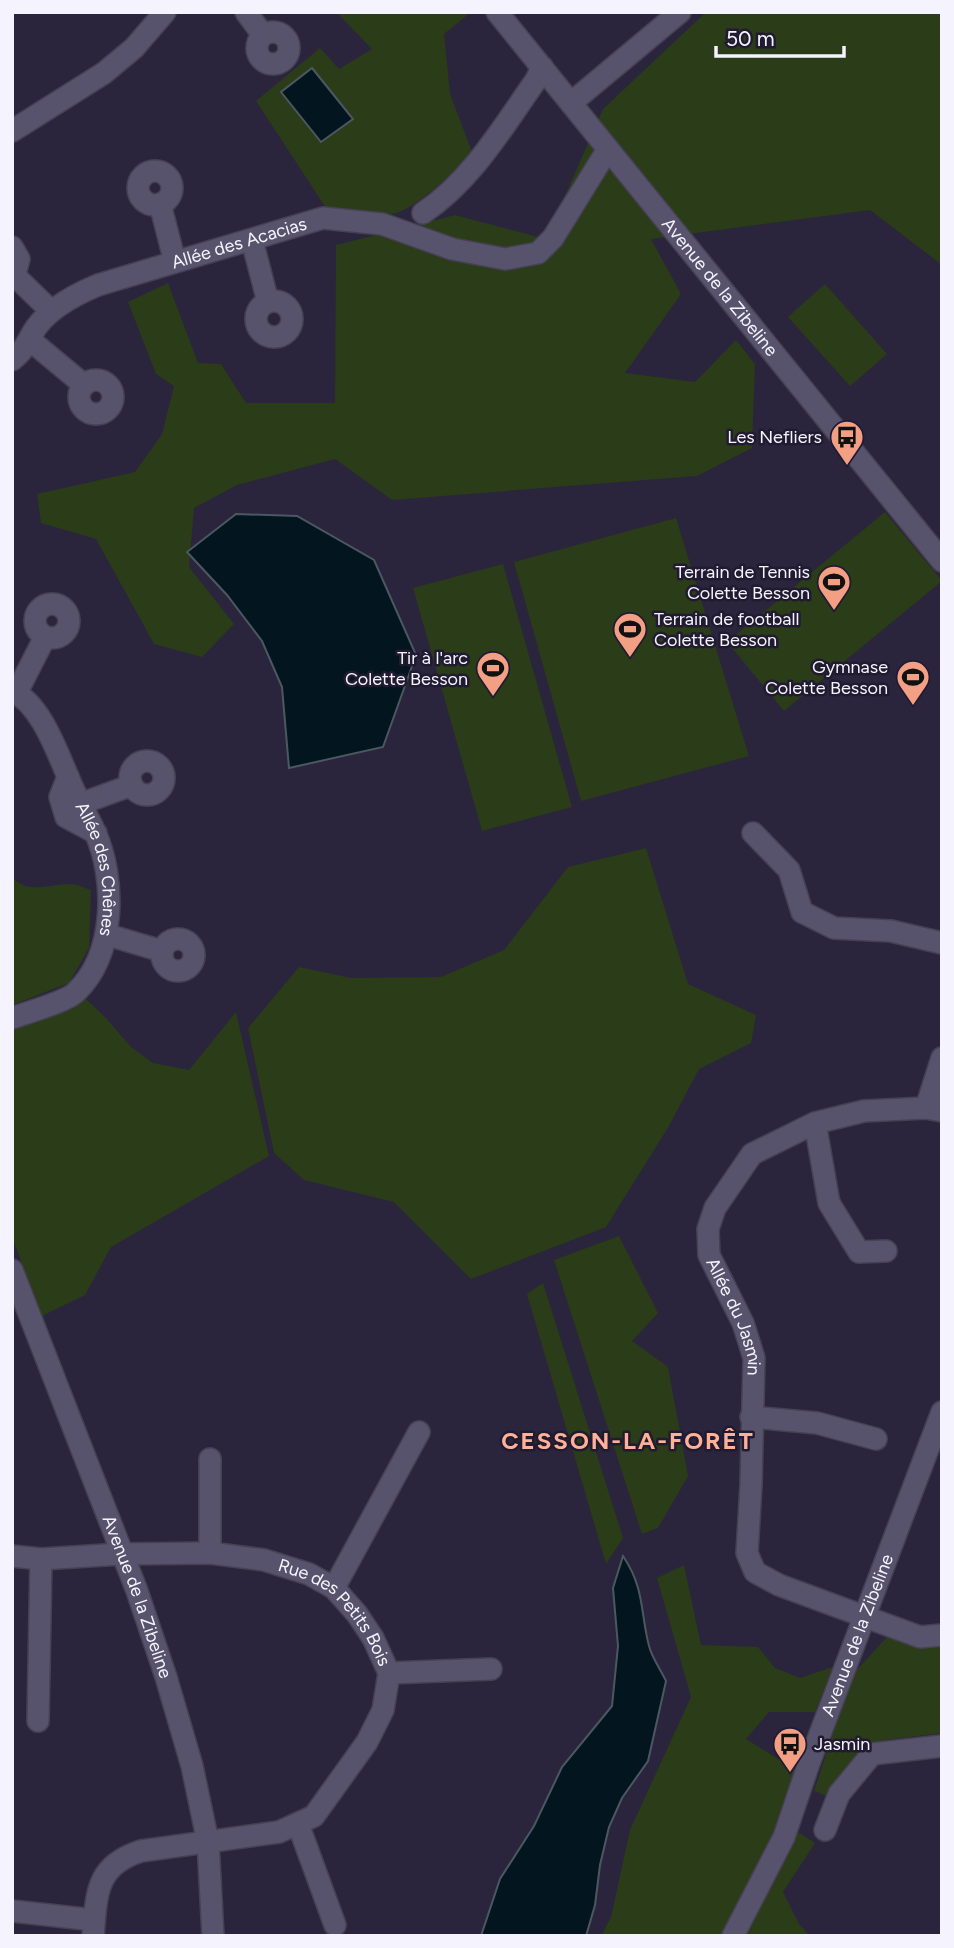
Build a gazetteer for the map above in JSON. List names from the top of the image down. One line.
{"streets":{"street":["Allée des Acacias","Avenue de la Zibeline","Allée des Chênes","Allée du Jasmin","Rue des Petits Bois"]},"crossings":[["Allée des Acacias","Avenue de la Zibeline"],["Avenue de la Zibeline","Allée du Jasmin"],["Avenue de la Zibeline","Rue des Petits Bois"]],"districts":["CESSON-LA-FORÊT"],"places":{"bus stop":["Les Nefliers","Jasmin"],"sports":["Terrain de Tennis Colette Besson","Terrain de football Colette Besson","Tir à l'arc Colette Besson","Gymnase Colette Besson"]},"scale_bar":"50 m"}
